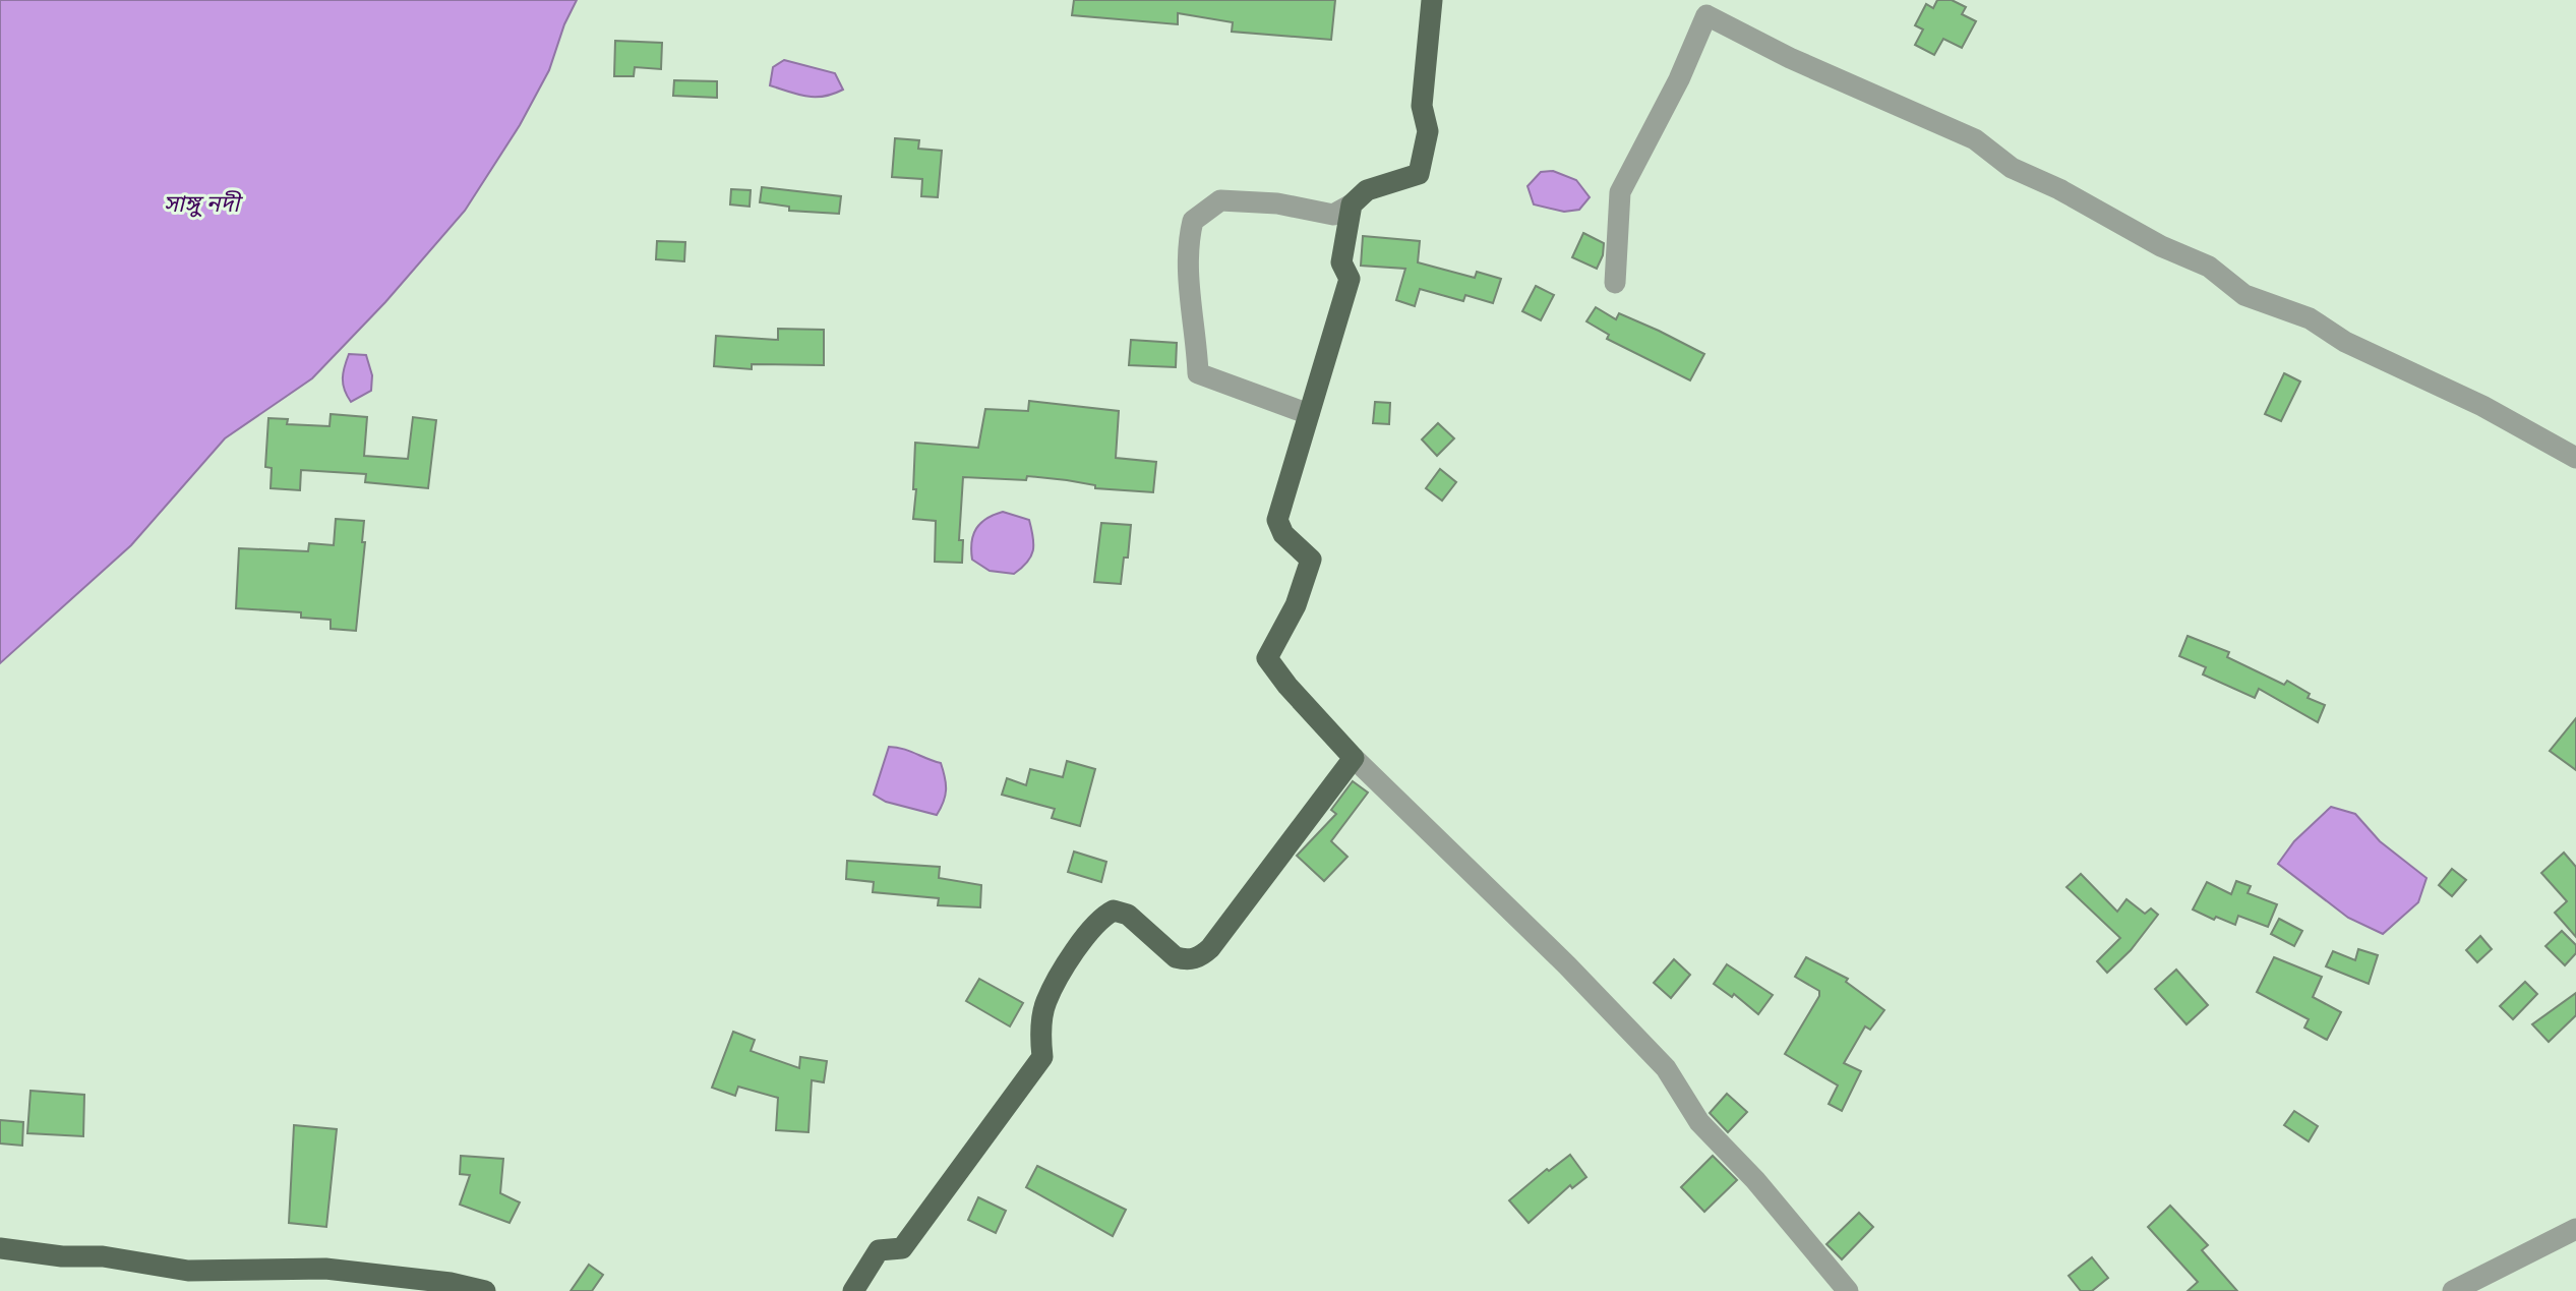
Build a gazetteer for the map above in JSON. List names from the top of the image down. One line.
{"water":["সাঙ্গু নদী"]}
